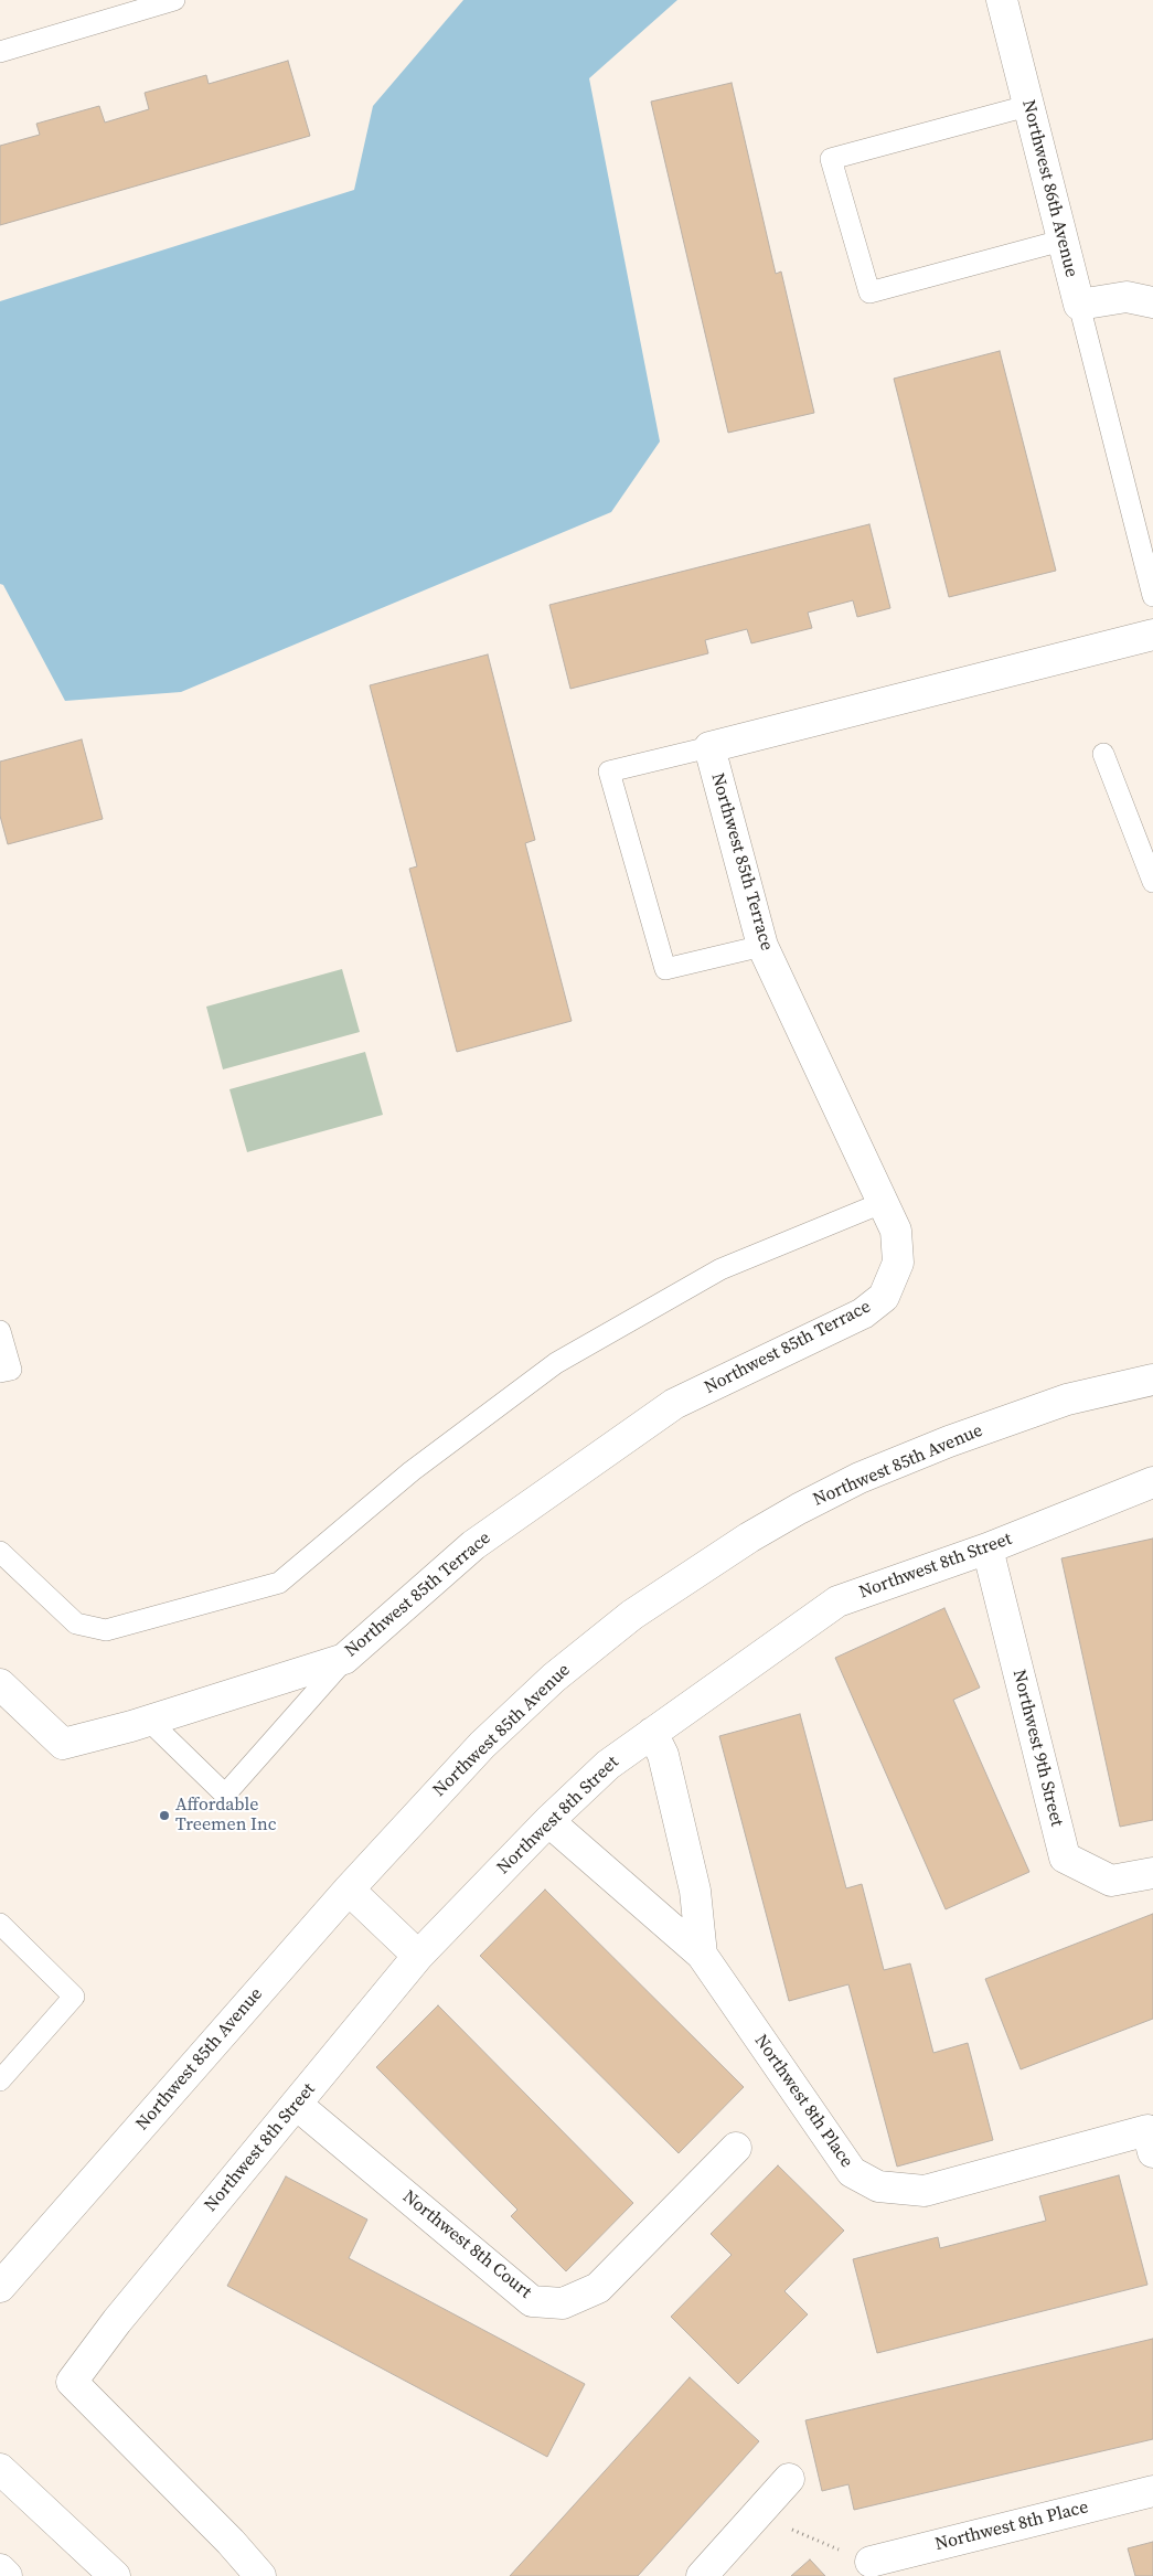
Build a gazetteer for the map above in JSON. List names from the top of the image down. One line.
{"streets":{"street":["Northwest 86th Avenue","Northwest 85th Terrace","Northwest 85th Avenue","Northwest 8th Street","Northwest 9th Street","Northwest 8th Place","Northwest 8th Court"]},"crossings":[["Northwest 8th Street","Northwest 9th Street"],["Northwest 8th Street","Northwest 8th Place"],["Northwest 8th Street","Northwest 8th Court"]],"places":["Affordable Treemen Inc"]}
